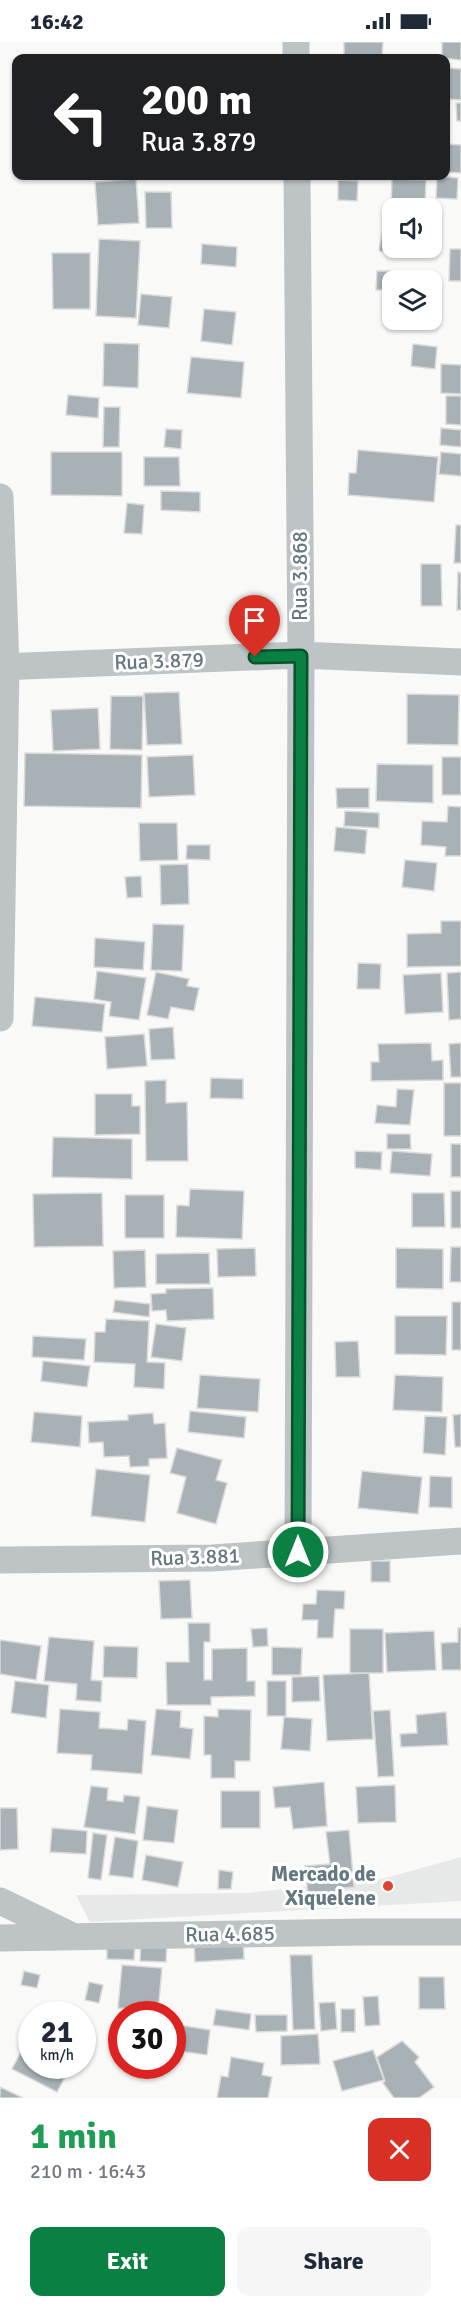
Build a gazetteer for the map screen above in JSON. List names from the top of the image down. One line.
{"streets":{"street":["Rua 3.868","Rua 3.879","Rua 3.881","Rua 4.685"]},"crossings":[["Rua 3.868","Rua 3.879"],["Rua 3.868","Rua 3.881"]],"places":["Mercado de Xiquelene"],"page":{"status":"16:42","turn":["200 m","Rua 3.879"],"speed":"21 km/h","limit":"30","heading":["1 min","210 m · 16:43"],"buttons":["Exit","Share"]}}
